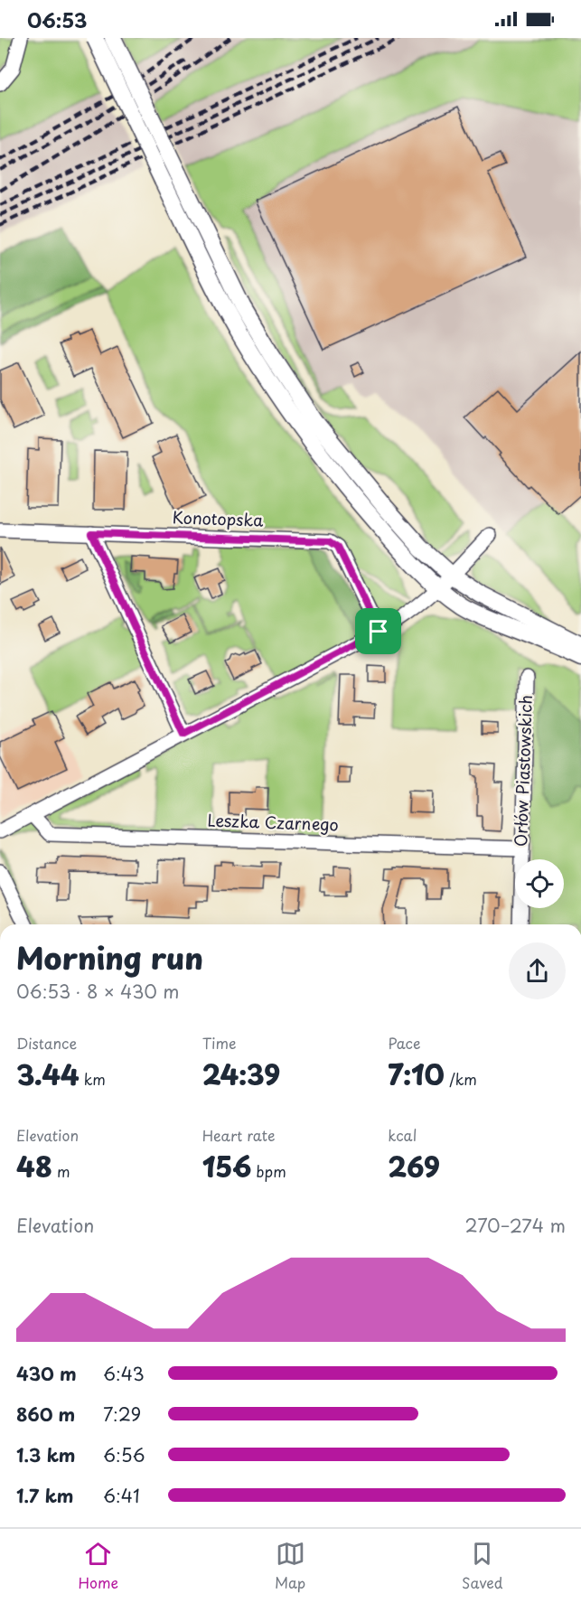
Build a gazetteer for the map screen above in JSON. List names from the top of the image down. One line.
{"streets":{"street":["Konotopska","Orłów Piastowskich","Leszka Czarnego"]},"crossings":[["Orłów Piastowskich","Leszka Czarnego"]],"page":{"status":"06:53","heading":["Morning run","06:53 · 8 × 430 m"],"stats":[["Distance","3.44 km"],["Time","24:39"],["Pace","7:10 /km"],["Elevation","48 m"],["Heart rate","156 bpm"],["kcal","269"]],"chart":["Elevation","270–274 m"],"list":[{"name":"430 m","note":"6:43"},{"name":"860 m","note":"7:29"},{"name":"1.3 km","note":"6:56"},{"name":"1.7 km","note":"6:41"}],"tabs":["Home","Map","Saved"]}}
